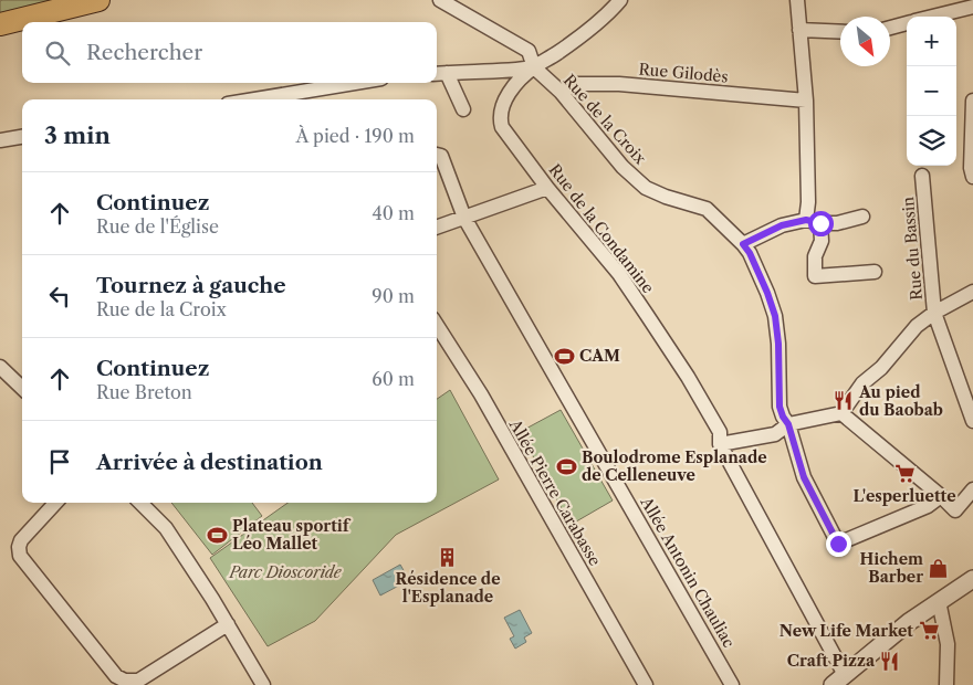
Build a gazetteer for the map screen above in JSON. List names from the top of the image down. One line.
{"streets":{"street":["Rue Gilodès","Rue de la Croix","Rue de la Condamine","Rue du Bassin","Allée Pierre Carabasse","Allée Antonin Chauliac"]},"crossings":[["Rue Gilodès","Rue de la Croix"],["Rue de la Croix","Rue de la Condamine"]],"parks":["Parc Dioscoride"],"places":{"sports":["CAM","Boulodrome Esplanade de Celleneuve","Plateau sportif Léo Mallet"],"restaurant":["Au pied du Baobab","Craft Pizza"],"supermarket":["L'esperluette","New Life Market"],"building":["Résidence de l'Esplanade"],"shop":["Hichem Barber"]},"north":"bottom right","page":{"map_buttons":["+","−"],"search":"Rechercher","heading":["3 min","À pied · 190 m"],"list":[["Continuez","Rue de l'Église","40 m"],["Tournez à gauche","Rue de la Croix","90 m"],["Continuez","Rue Breton","60 m"],"Arrivée à destination"]}}
